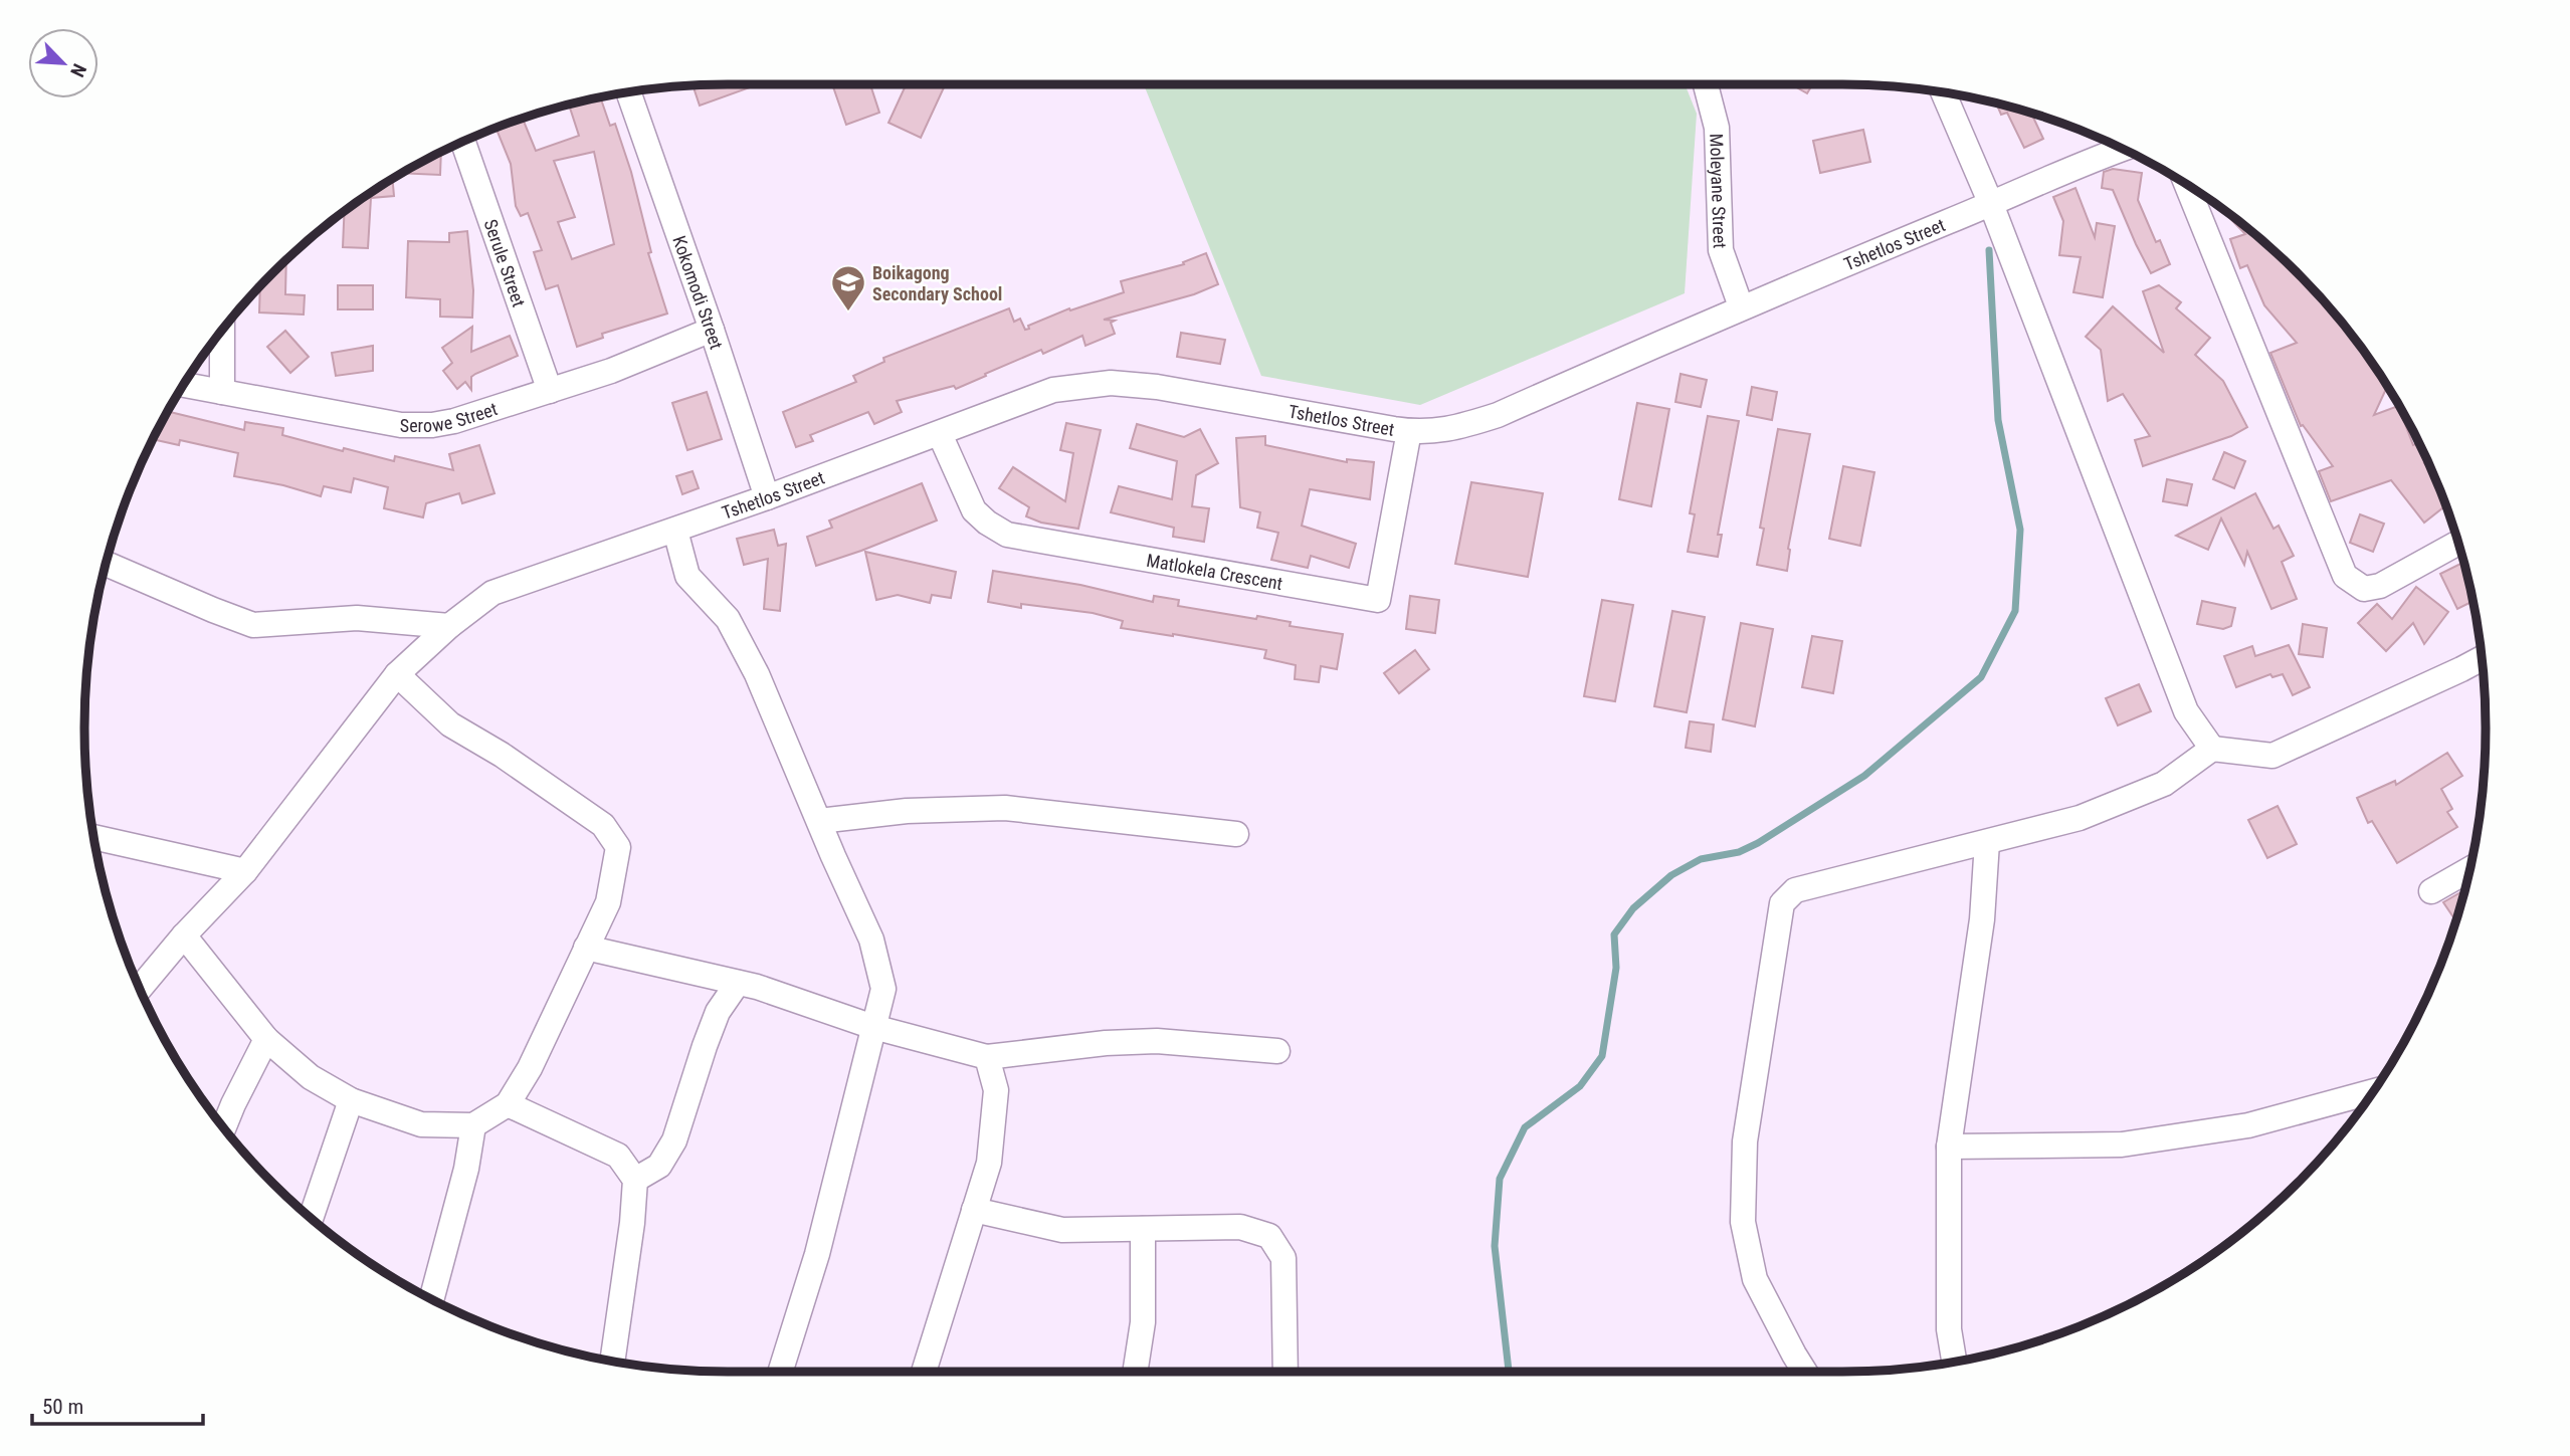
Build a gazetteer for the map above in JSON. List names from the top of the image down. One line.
{"streets":{"street":["Moleyane Street","Tshetlos Street","Serule Street","Kokomodi Street","Serowe Street","Matlokela Crescent"]},"crossings":[["Moleyane Street","Tshetlos Street"],["Tshetlos Street","Kokomodi Street"],["Tshetlos Street","Matlokela Crescent"],["Serule Street","Serowe Street"],["Kokomodi Street","Serowe Street"]],"places":{"school or university":["Boikagong Secondary School"]},"scale_bar":"50 m","north":"bottom right"}
